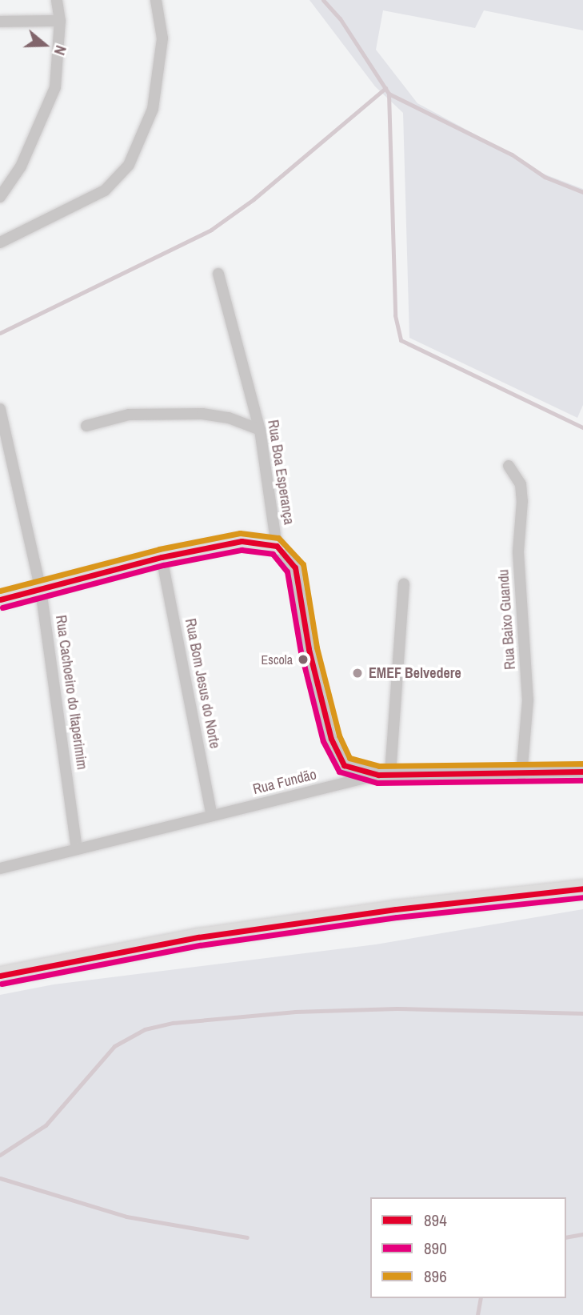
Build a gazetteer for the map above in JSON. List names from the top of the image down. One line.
{"streets":{"street":["Rua Boa Esperança","Rua Baixo Guandu","Rua Bom Jesus do Norte","Rua Cachoeiro do Itaperimim","Rua Fundão"]},"crossings":[["Rua Boa Esperança","Rua Fundão"],["Rua Baixo Guandu","Rua Fundão"],["Rua Bom Jesus do Norte","Rua Fundão"],["Rua Cachoeiro do Itaperimim","Rua Fundão"]],"places":["Escola","EMEF Belvedere"],"lines":["transit line 896","transit line 894","transit line 890"],"legend":["894","890","896"],"north":"right"}
